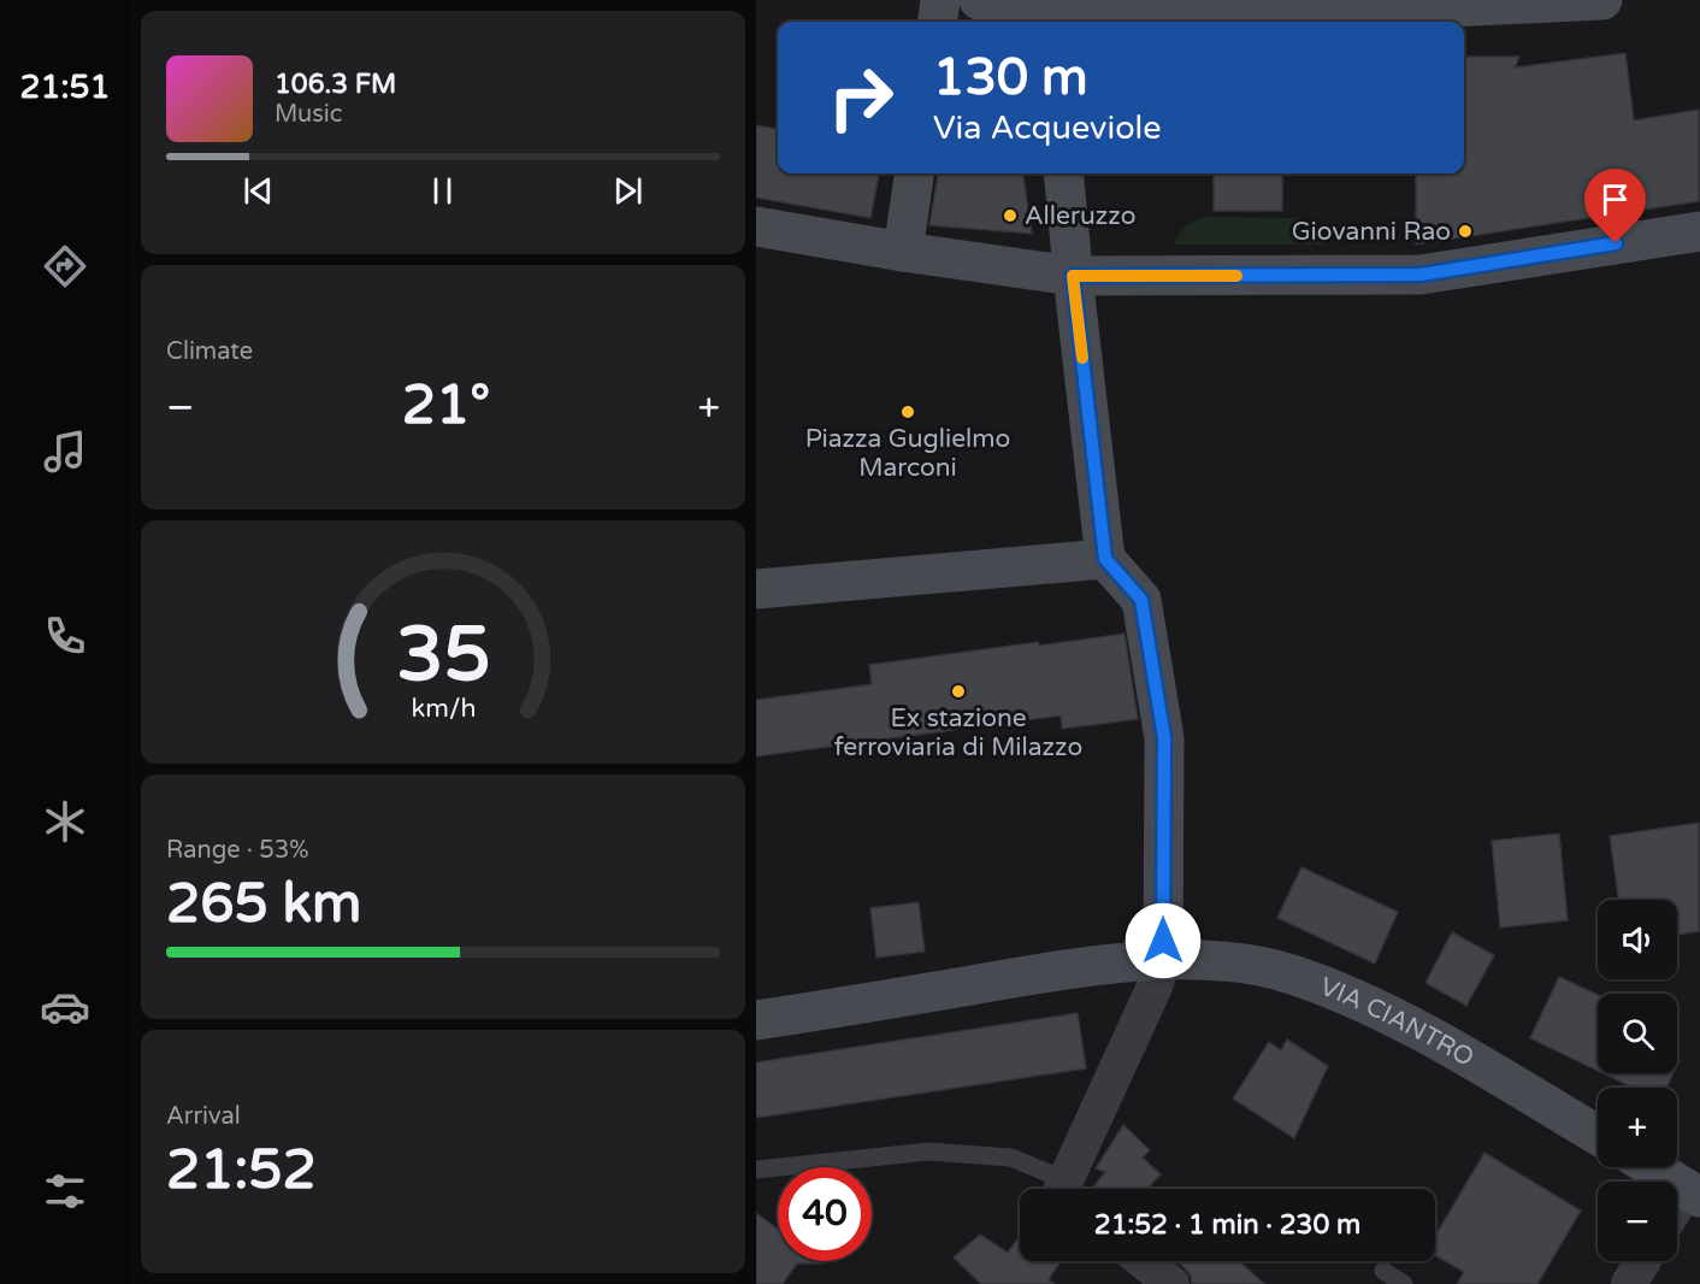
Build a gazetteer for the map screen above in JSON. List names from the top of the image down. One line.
{"streets":{"street":["VIA CIANTRO"]},"places":["Alleruzzo","Giovanni Rao","Piazza Guglielmo Marconi","Ex stazione ferroviaria di Milazzo"],"page":{"tabs":"21:51","turn":["130 m","Via Acqueviole"],"song":["106.3 FM","Music"],"tile":["Climate",["Range · 53%","265 km"],["Arrival","21:52"]],"heat":["−","21°","+"],"map_buttons":["+","−"],"limit":"40","trip":"21:52 · 1 min · 230 m","gauge":["35","km/h"]}}
